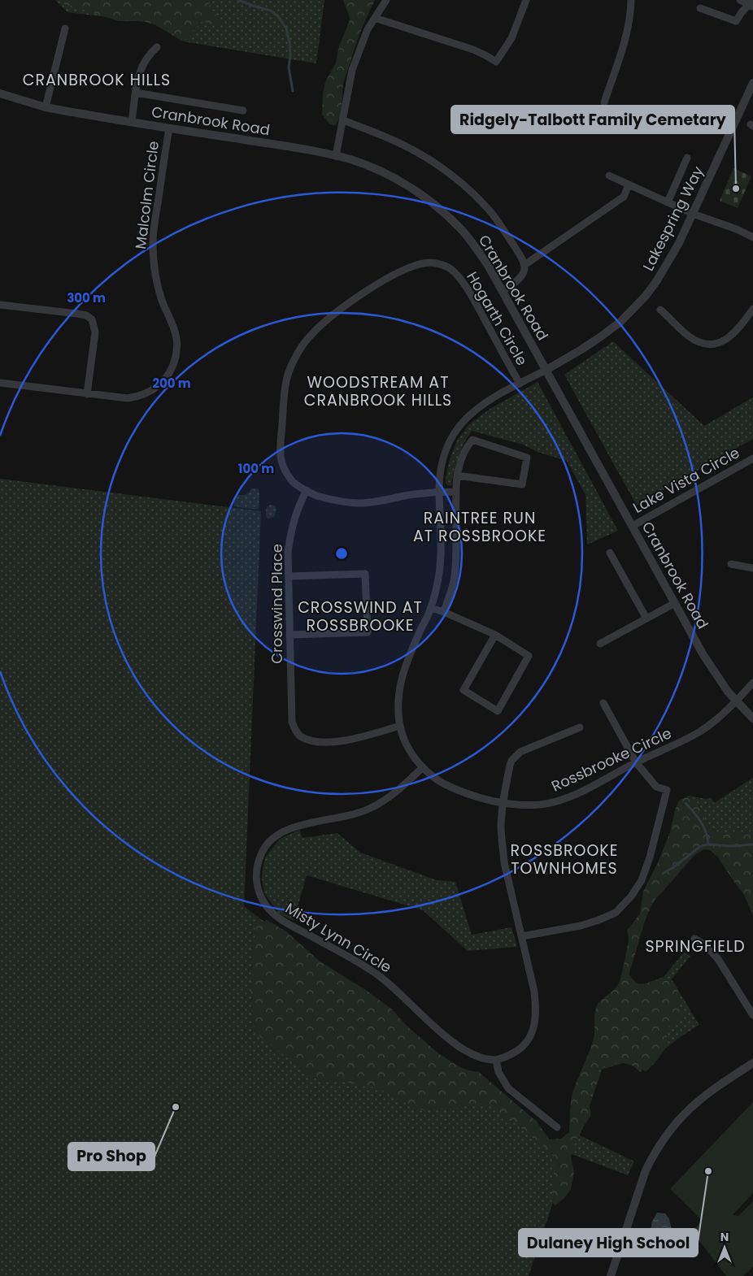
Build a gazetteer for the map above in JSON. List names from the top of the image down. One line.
{"streets":{"street":["Cranbrook Road","Malcolm Circle","Lakespring Way","Hogarth Circle","Lake Vista Circle","Crosswind Place","Rossbrooke Circle","Misty Lynn Circle"]},"crossings":[["Cranbrook Road","Malcolm Circle"],["Cranbrook Road","Lakespring Way"],["Cranbrook Road","Lake Vista Circle"],["Cranbrook Road","Rossbrooke Circle"],["Lakespring Way","Rossbrooke Circle"],["Hogarth Circle","Crosswind Place"],["Hogarth Circle","Rossbrooke Circle"],["Crosswind Place","Rossbrooke Circle"],["Rossbrooke Circle","Misty Lynn Circle"]],"districts":["CRANBROOK HILLS","WOODSTREAM AT CRANBROOK HILLS","RAINTREE RUN AT ROSSBROOKE","CROSSWIND AT ROSSBROOKE","ROSSBROOKE TOWNHOMES","SPRINGFIELD"],"places":["Ridgely-Talbott Family Cemetary","Pro Shop","Dulaney High School"],"north":"top","rings":["300 m","200 m","100 m"]}
